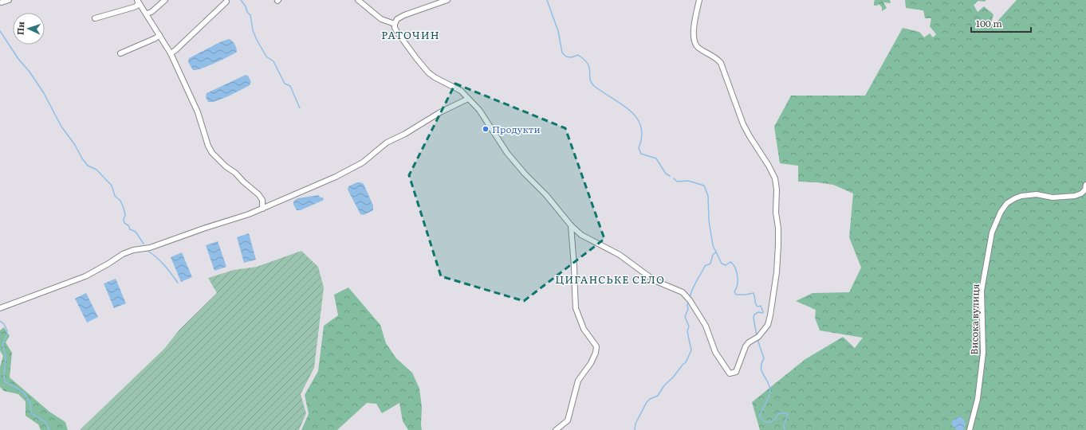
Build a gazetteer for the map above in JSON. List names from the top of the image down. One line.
{"streets":{"street":["Висока вулиця"]},"districts":["РАТОЧИН","ЦИГАНСЬКЕ СЕЛО"],"places":["Продукти"],"scale_bar":"100 m","north":"left"}
